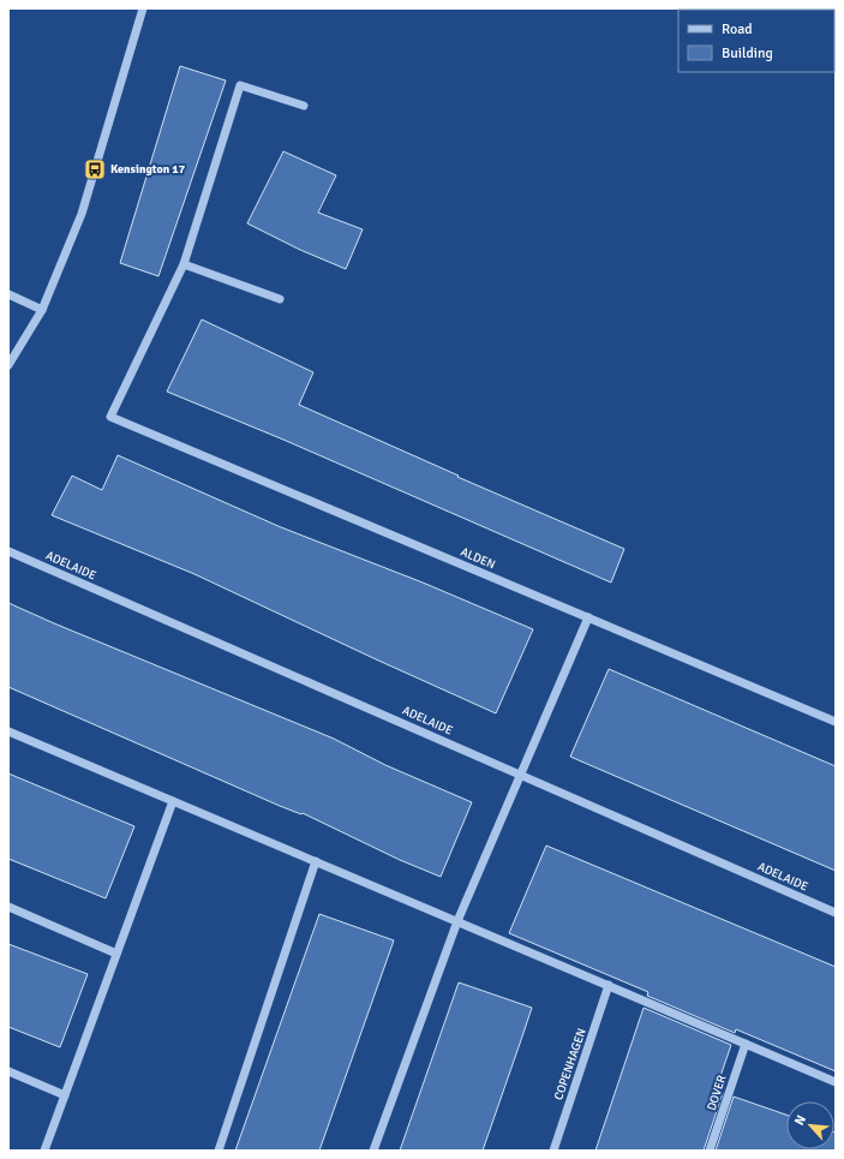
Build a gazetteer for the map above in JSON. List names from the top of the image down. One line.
{"streets":{"street":["ALDEN","ADELAIDE","COPENHAGEN","DOVER"]},"places":{"bus stop":["Kensington 17"]},"legend":["Road","Building"],"north":"top left"}
